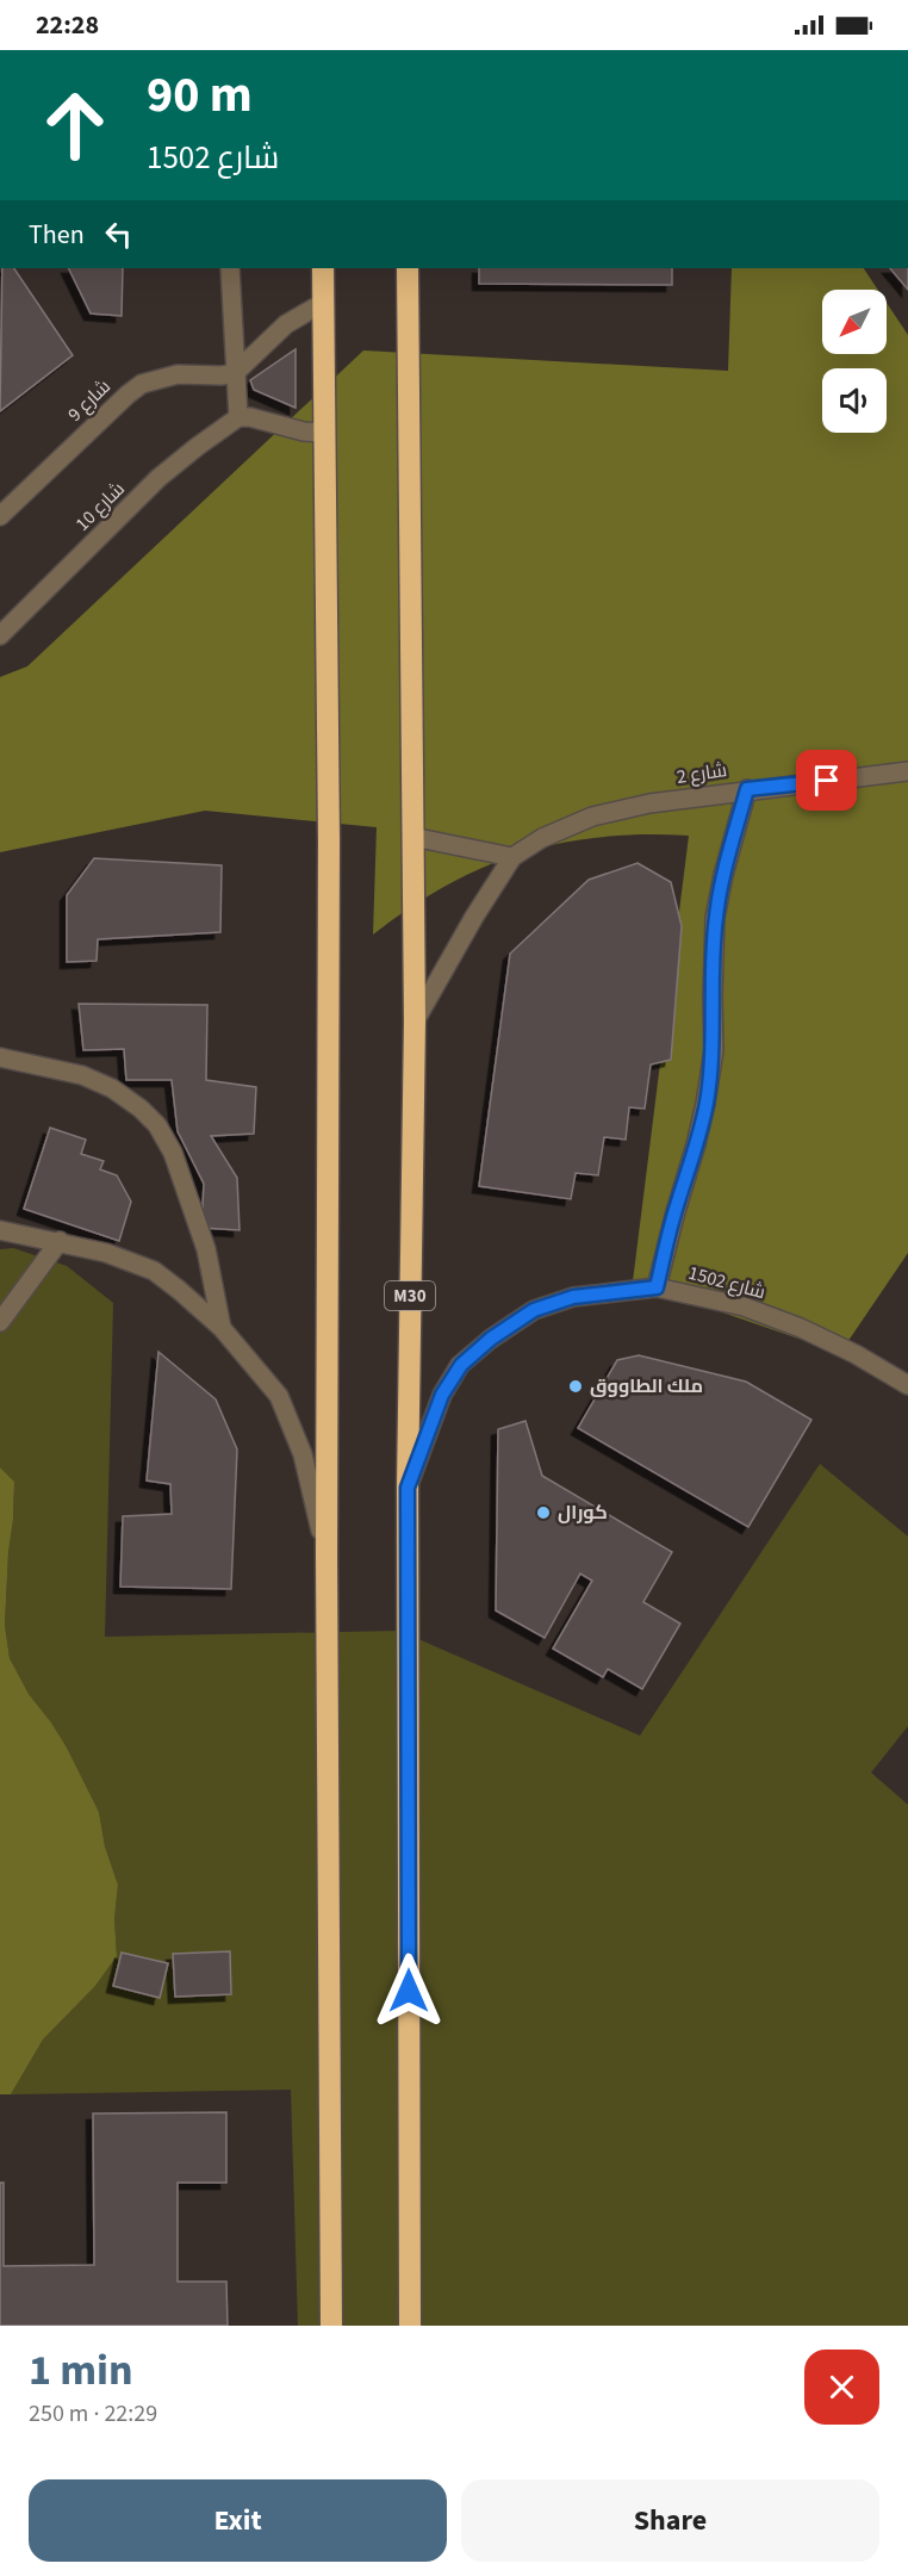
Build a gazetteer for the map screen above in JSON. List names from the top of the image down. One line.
{"streets":{"highway":["M30"],"street":["شارع 9","شارع 10","شارع 2","شارع 1502"]},"crossings":[["شارع 2","M30"],["شارع 1502","M30"]],"places":["ملك الطاووق","كورال"],"north":"bottom left","page":{"status":"22:28","turn":["90 m","شارع 1502"],"then":"Then","heading":["1 min","250 m · 22:29"],"buttons":["Exit","Share"]}}
